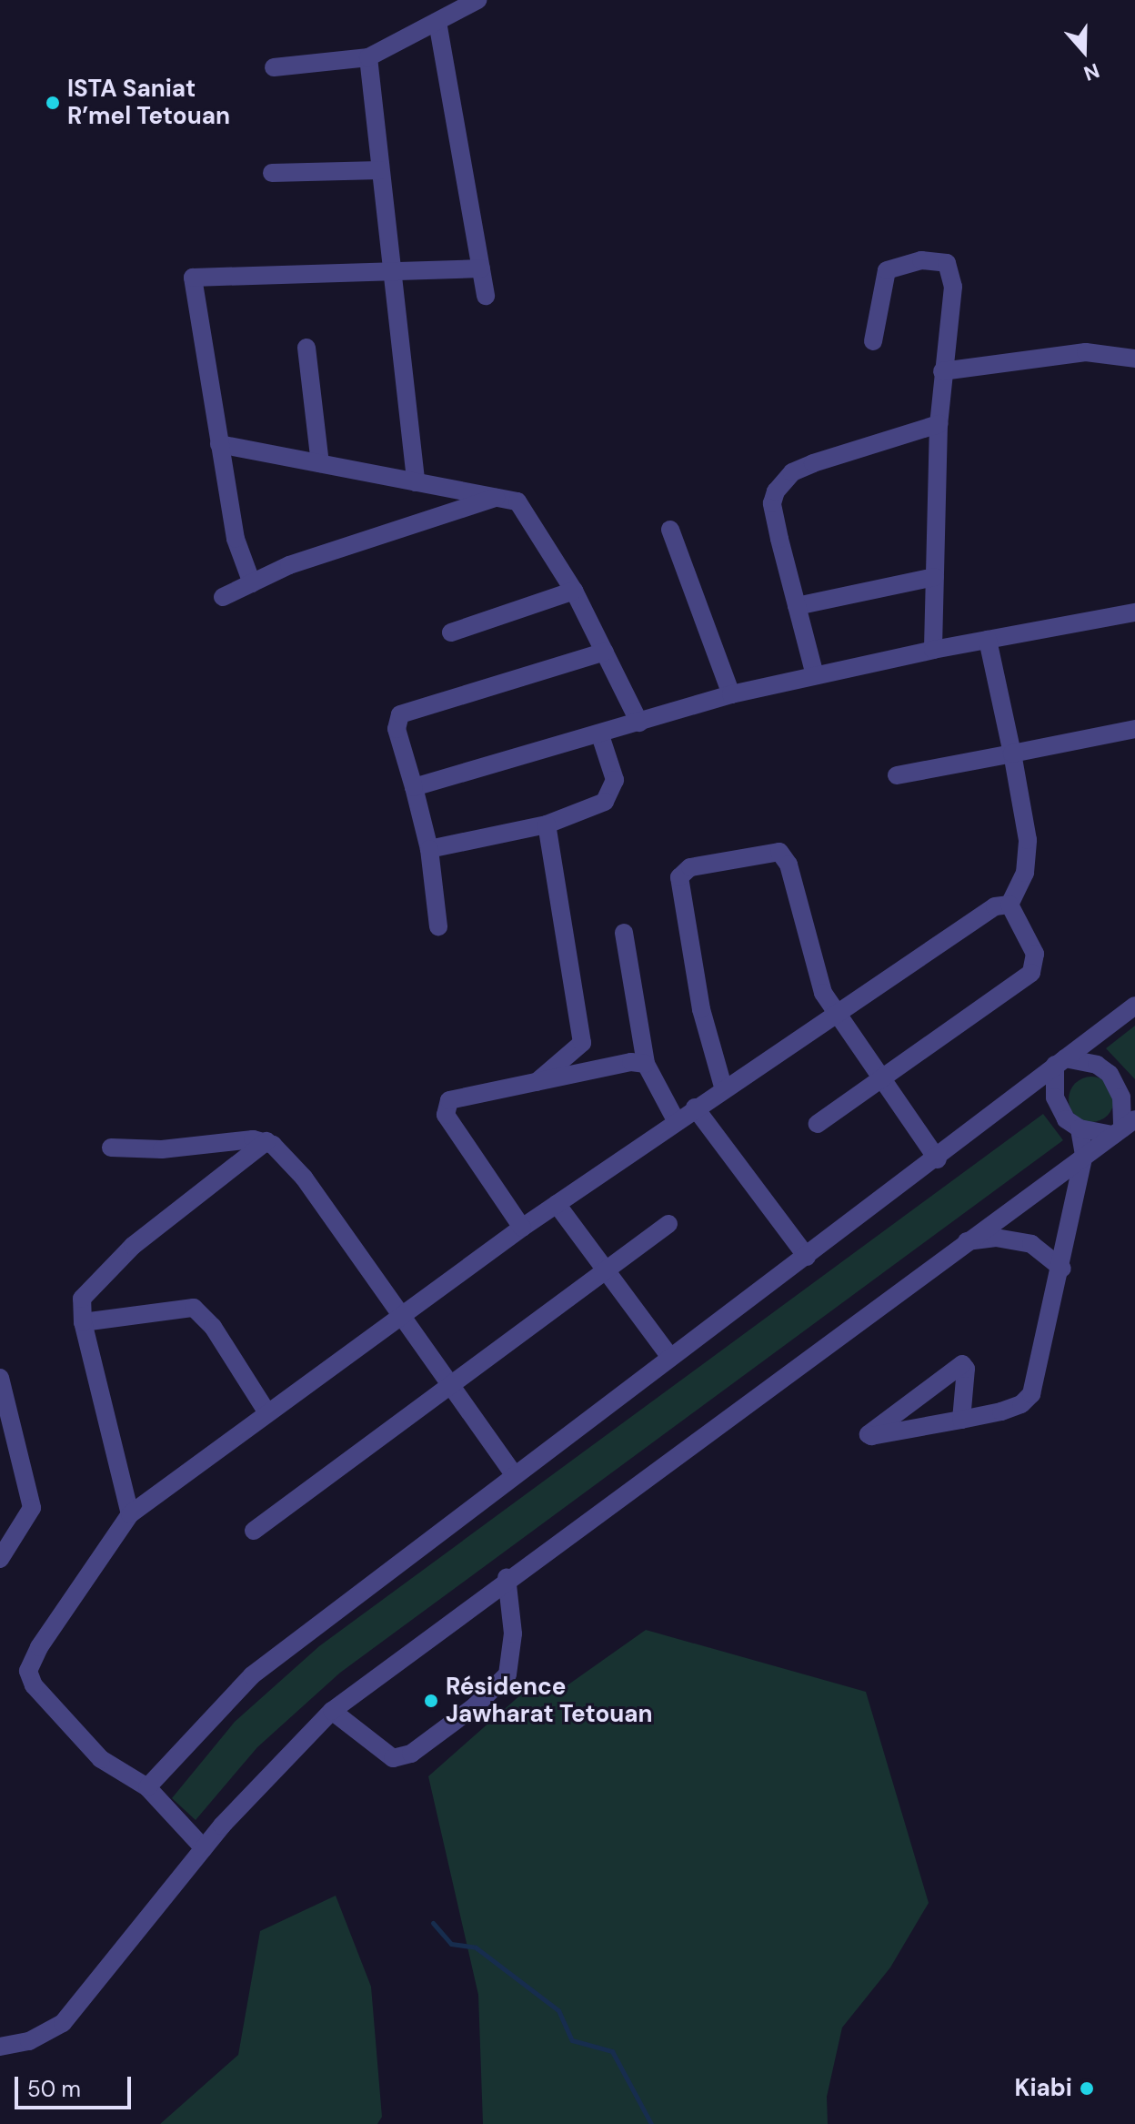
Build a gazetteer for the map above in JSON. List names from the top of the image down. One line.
{"places":["ISTA Saniat R’mel Tetouan","Résidence Jawharat Tetouan","Kiabi"],"scale_bar":"50 m","north":"bottom"}
